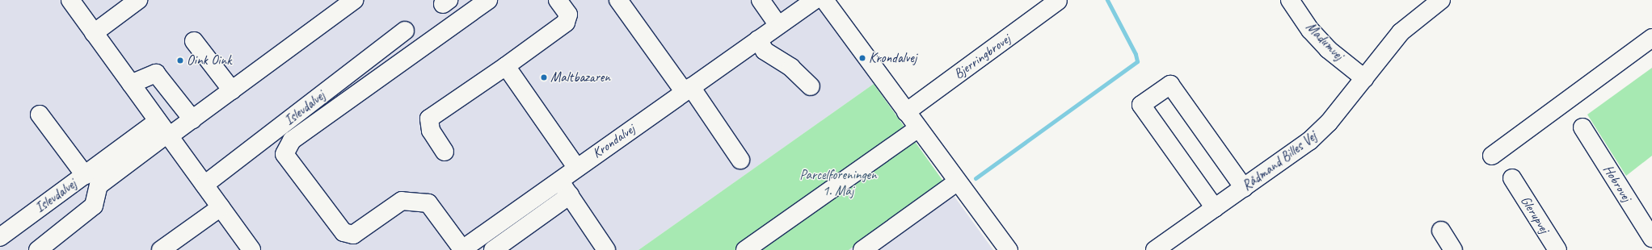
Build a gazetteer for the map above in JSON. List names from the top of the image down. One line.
{"streets":{"street":["Madumvej","Bjerringbrovej","Islevdalvej","Krondalvej","Rådmand Billes Vej","Hobrovej","Glerupvej"]},"crossings":[["Madumvej","Rådmand Billes Vej"]],"parks":["Parcelforeningen 1. Maj"],"places":["Krondalvej","Oink Oink","Maltbazaren"]}
